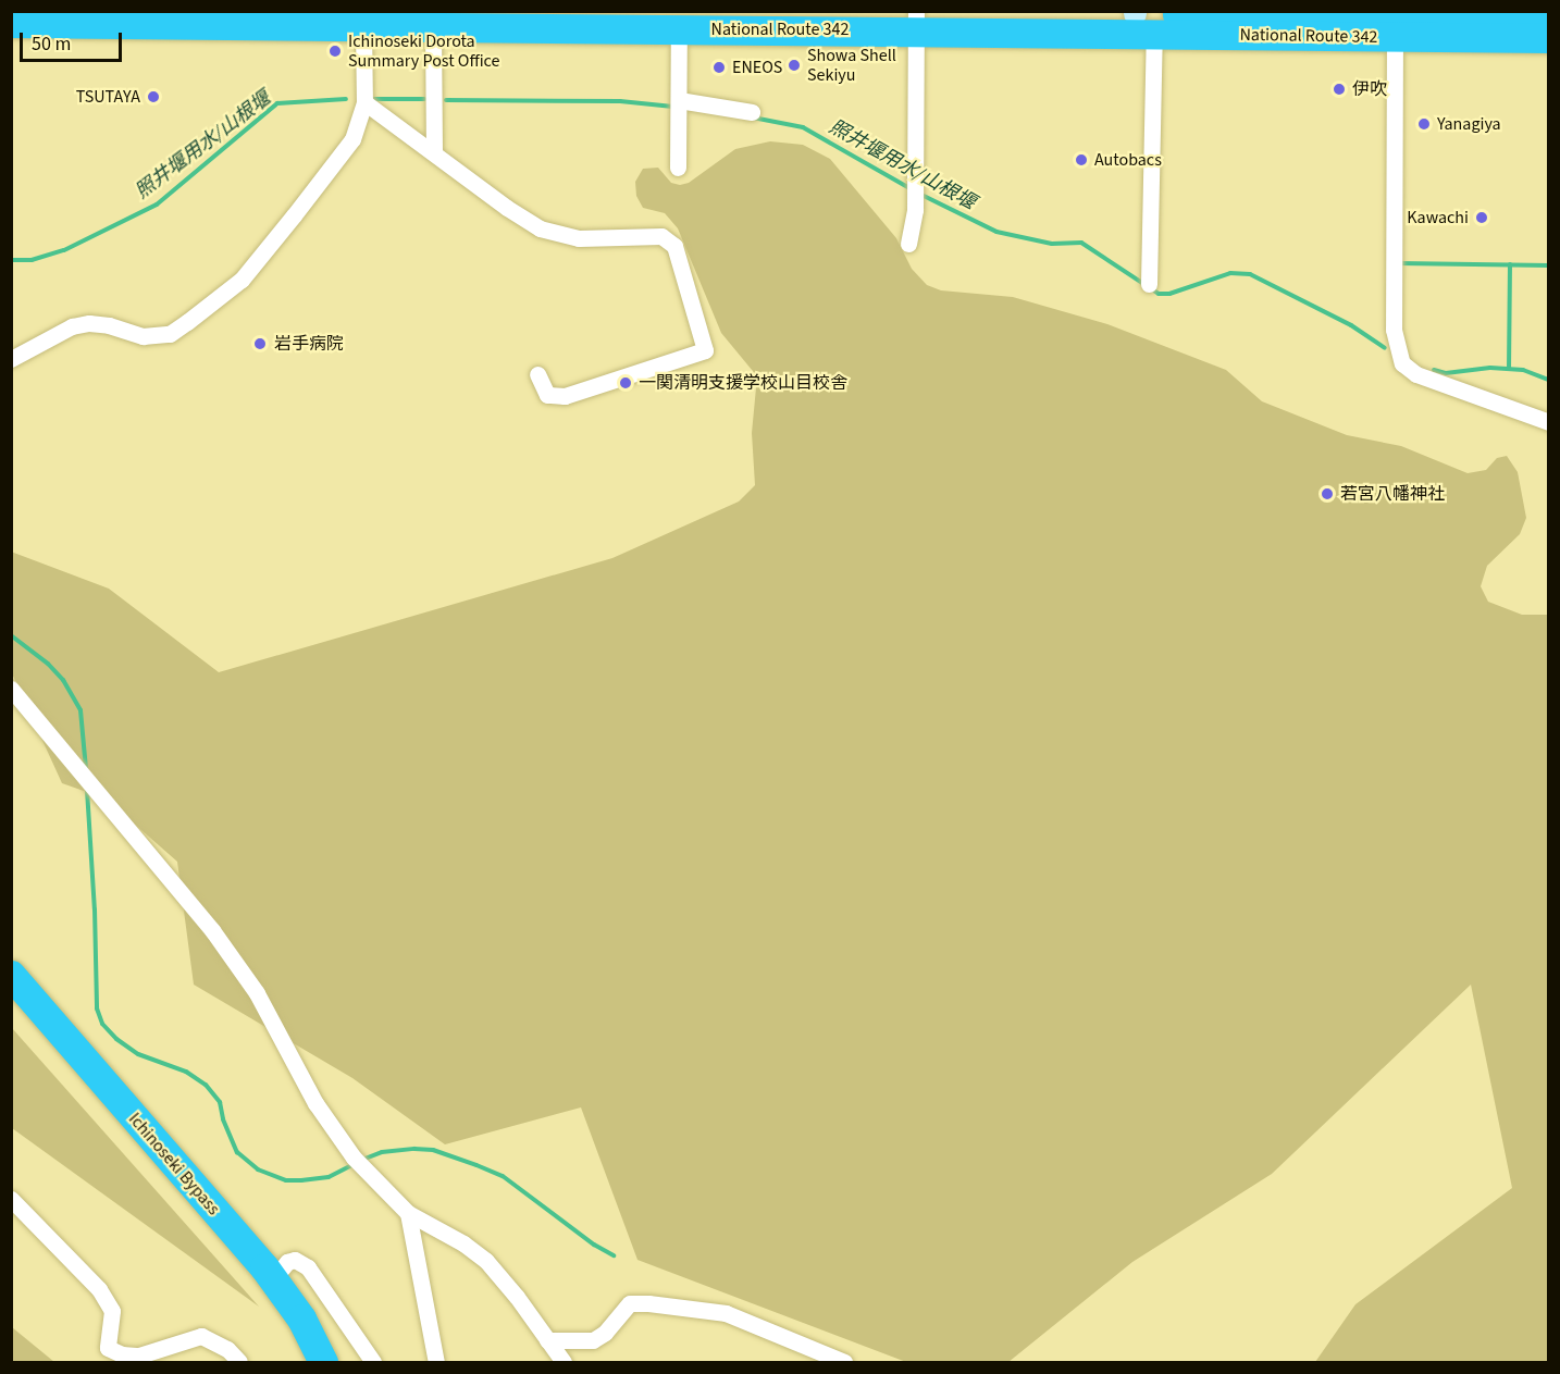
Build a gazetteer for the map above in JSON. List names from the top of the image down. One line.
{"streets":{"highway":["National Route 342","Ichinoseki Bypass"]},"water":["照井堰用水/山根堰"],"places":["Ichinoseki Dorota Summary Post Office","Showa Shell Sekiyu","ENEOS","伊吹","TSUTAYA","Yanagiya","Autobacs","Kawachi","岩手病院","一関清明支援学校山目校舎","若宮八幡神社"],"scale_bar":"50 m"}
